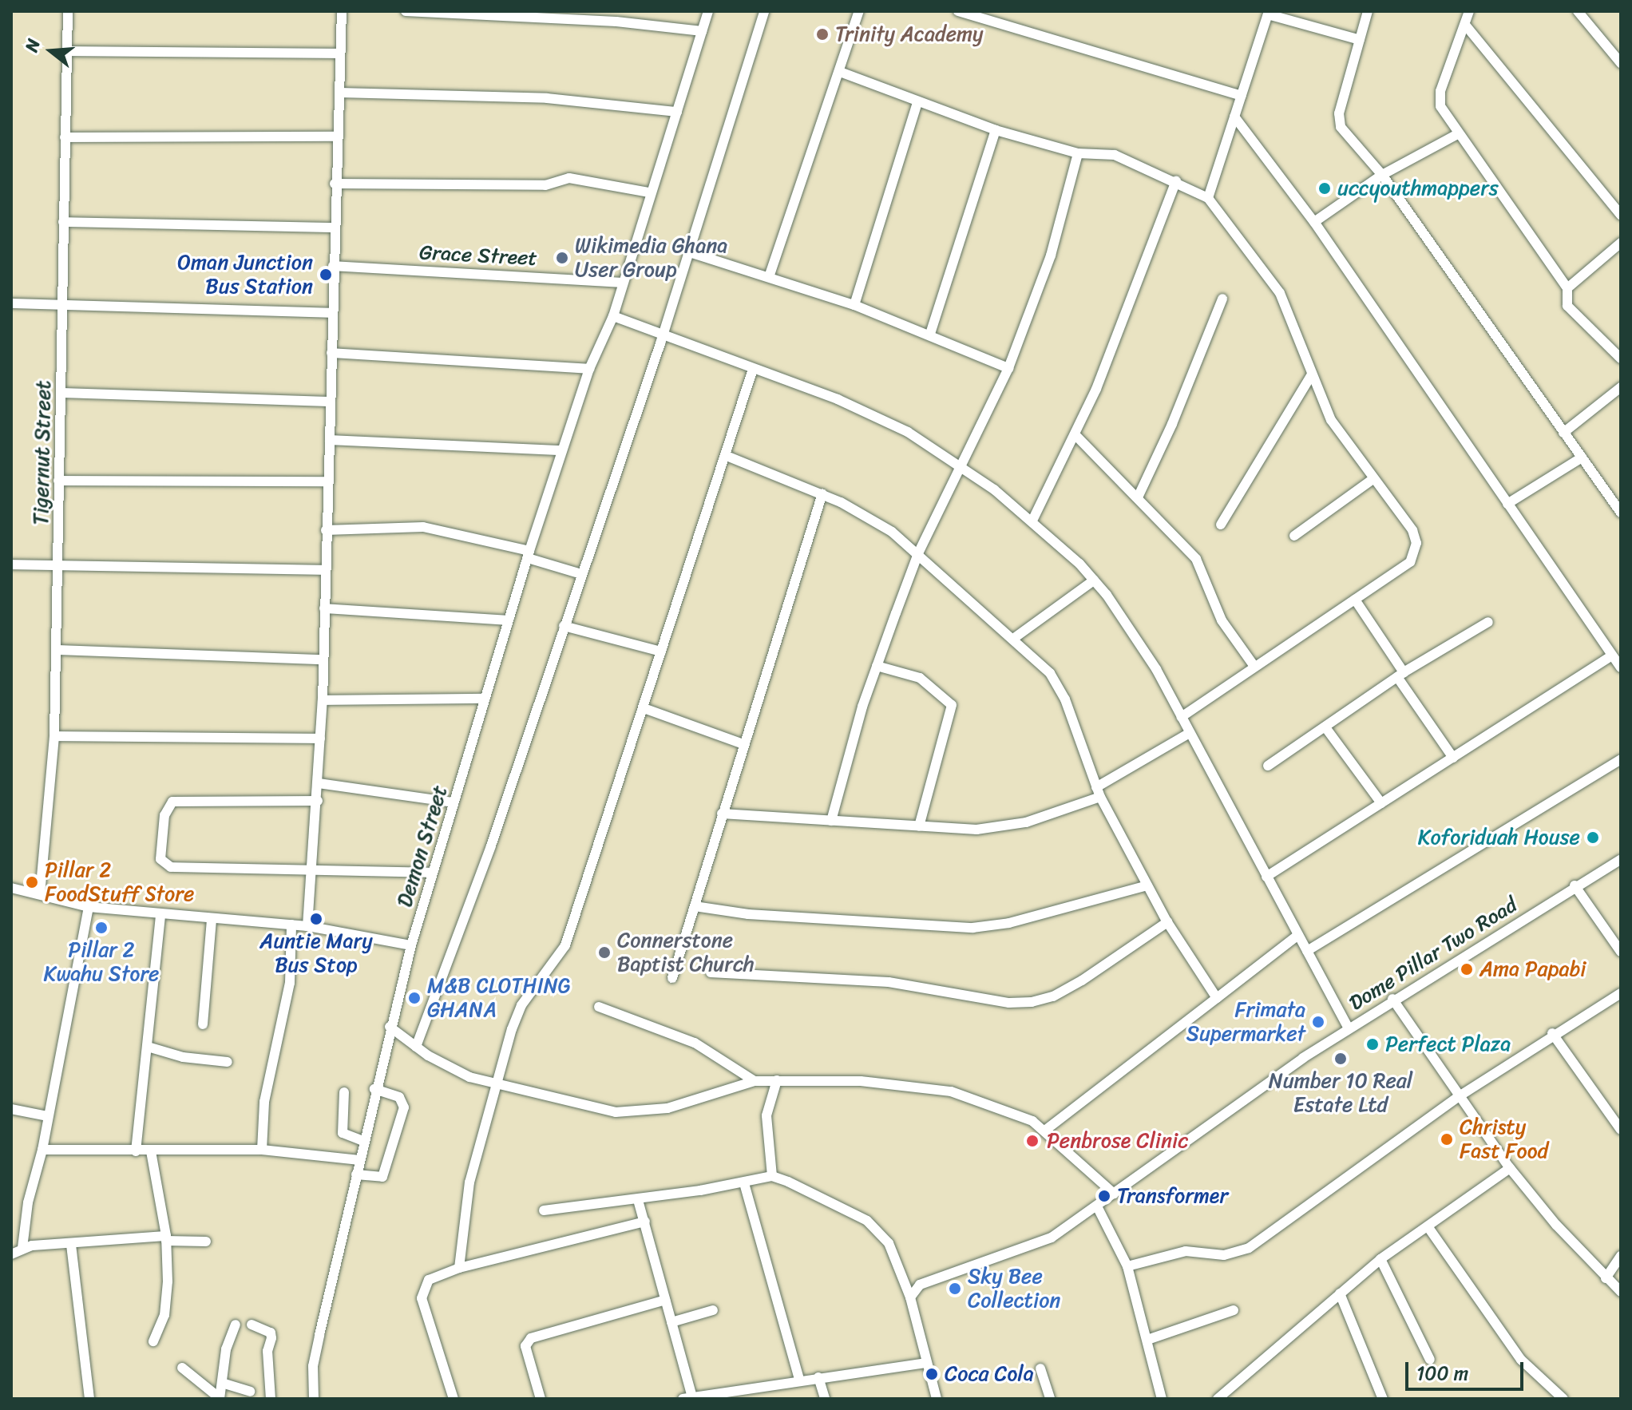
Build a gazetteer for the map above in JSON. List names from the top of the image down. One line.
{"streets":{"street":["Grace Street","Tigernut Street","Demon Street","Dome Pillar Two Road"]},"crossings":[["Grace Street","Demon Street"]],"places":["Trinity Academy","uccyouthmappers","Wikimedia Ghana User Group","Oman Junction Bus Station","Koforiduah House","Pillar 2 FoodStuff Store","Auntie Mary Bus Stop","Pillar 2 Kwahu Store","Connerstone Baptist Church","Ama Papabi","M&B CLOTHING GHANA","Frimata Supermarket","Perfect Plaza","Number 10 Real Estate Ltd","Christy Fast Food","Penbrose Clinic","Transformer","Sky Bee Collection","Coca Cola"],"scale_bar":"100 m","north":"left"}
